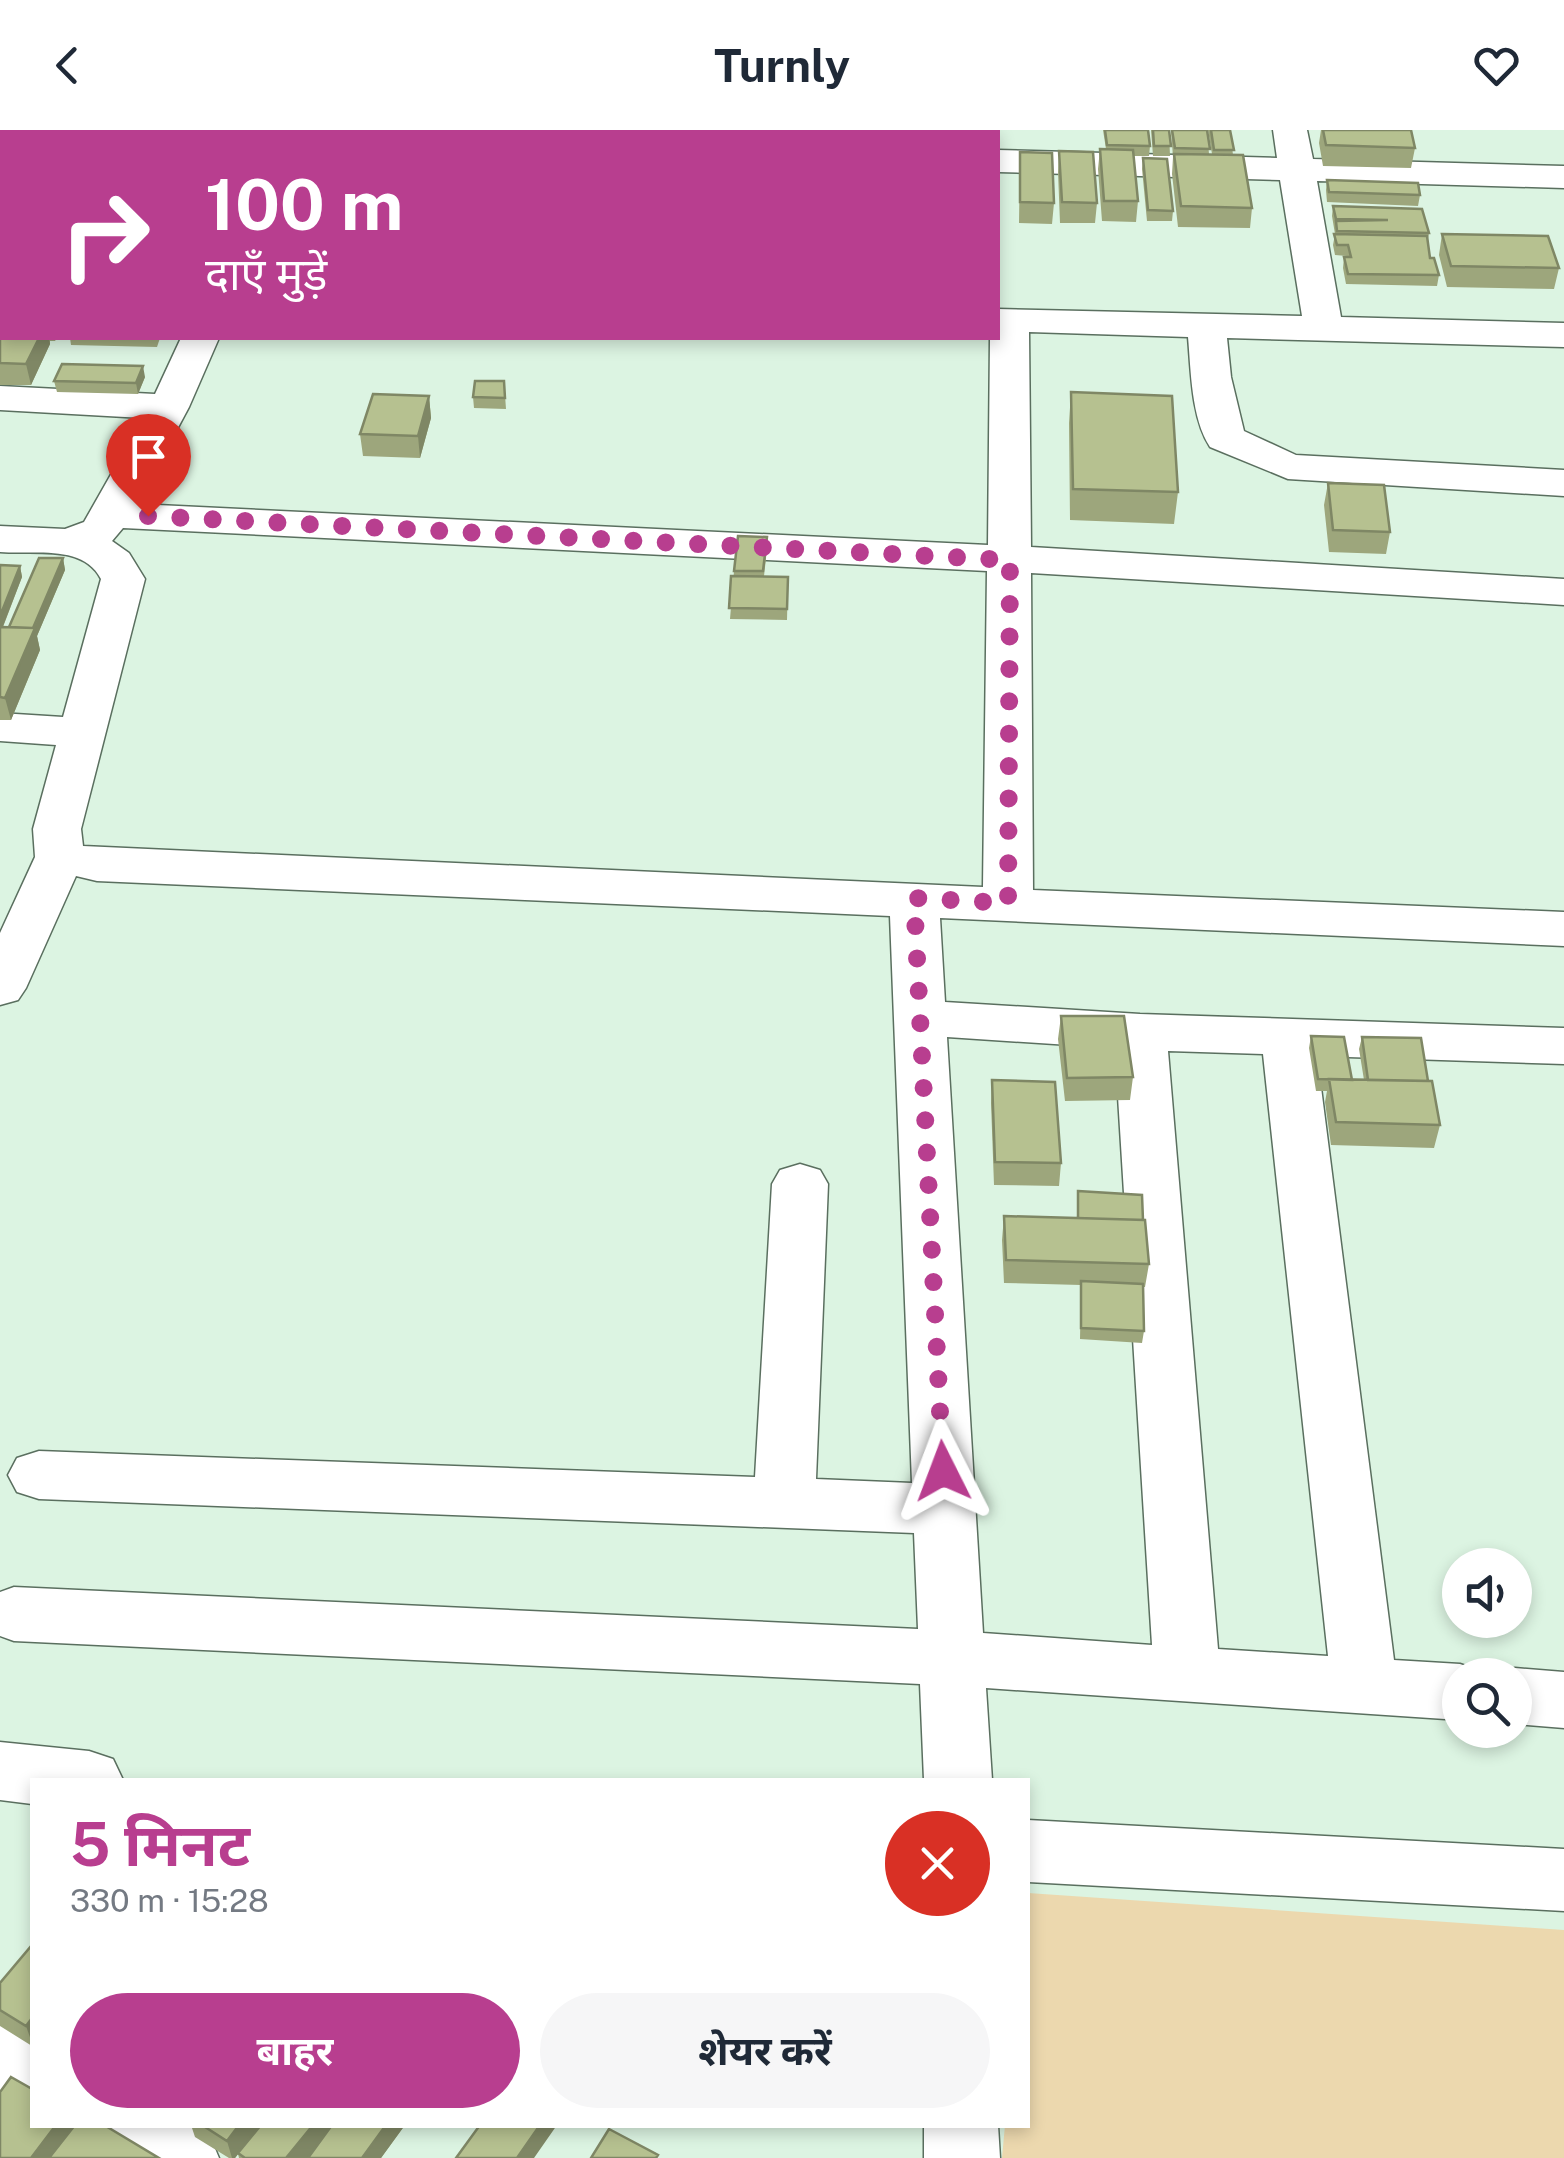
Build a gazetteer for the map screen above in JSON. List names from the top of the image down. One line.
{"page":{"header":"Turnly","turn":["100 m","दाएँ मुड़ें"],"heading":["5 मिनट","330 m · 15:28"],"buttons":["बाहर","शेयर करें"]}}
